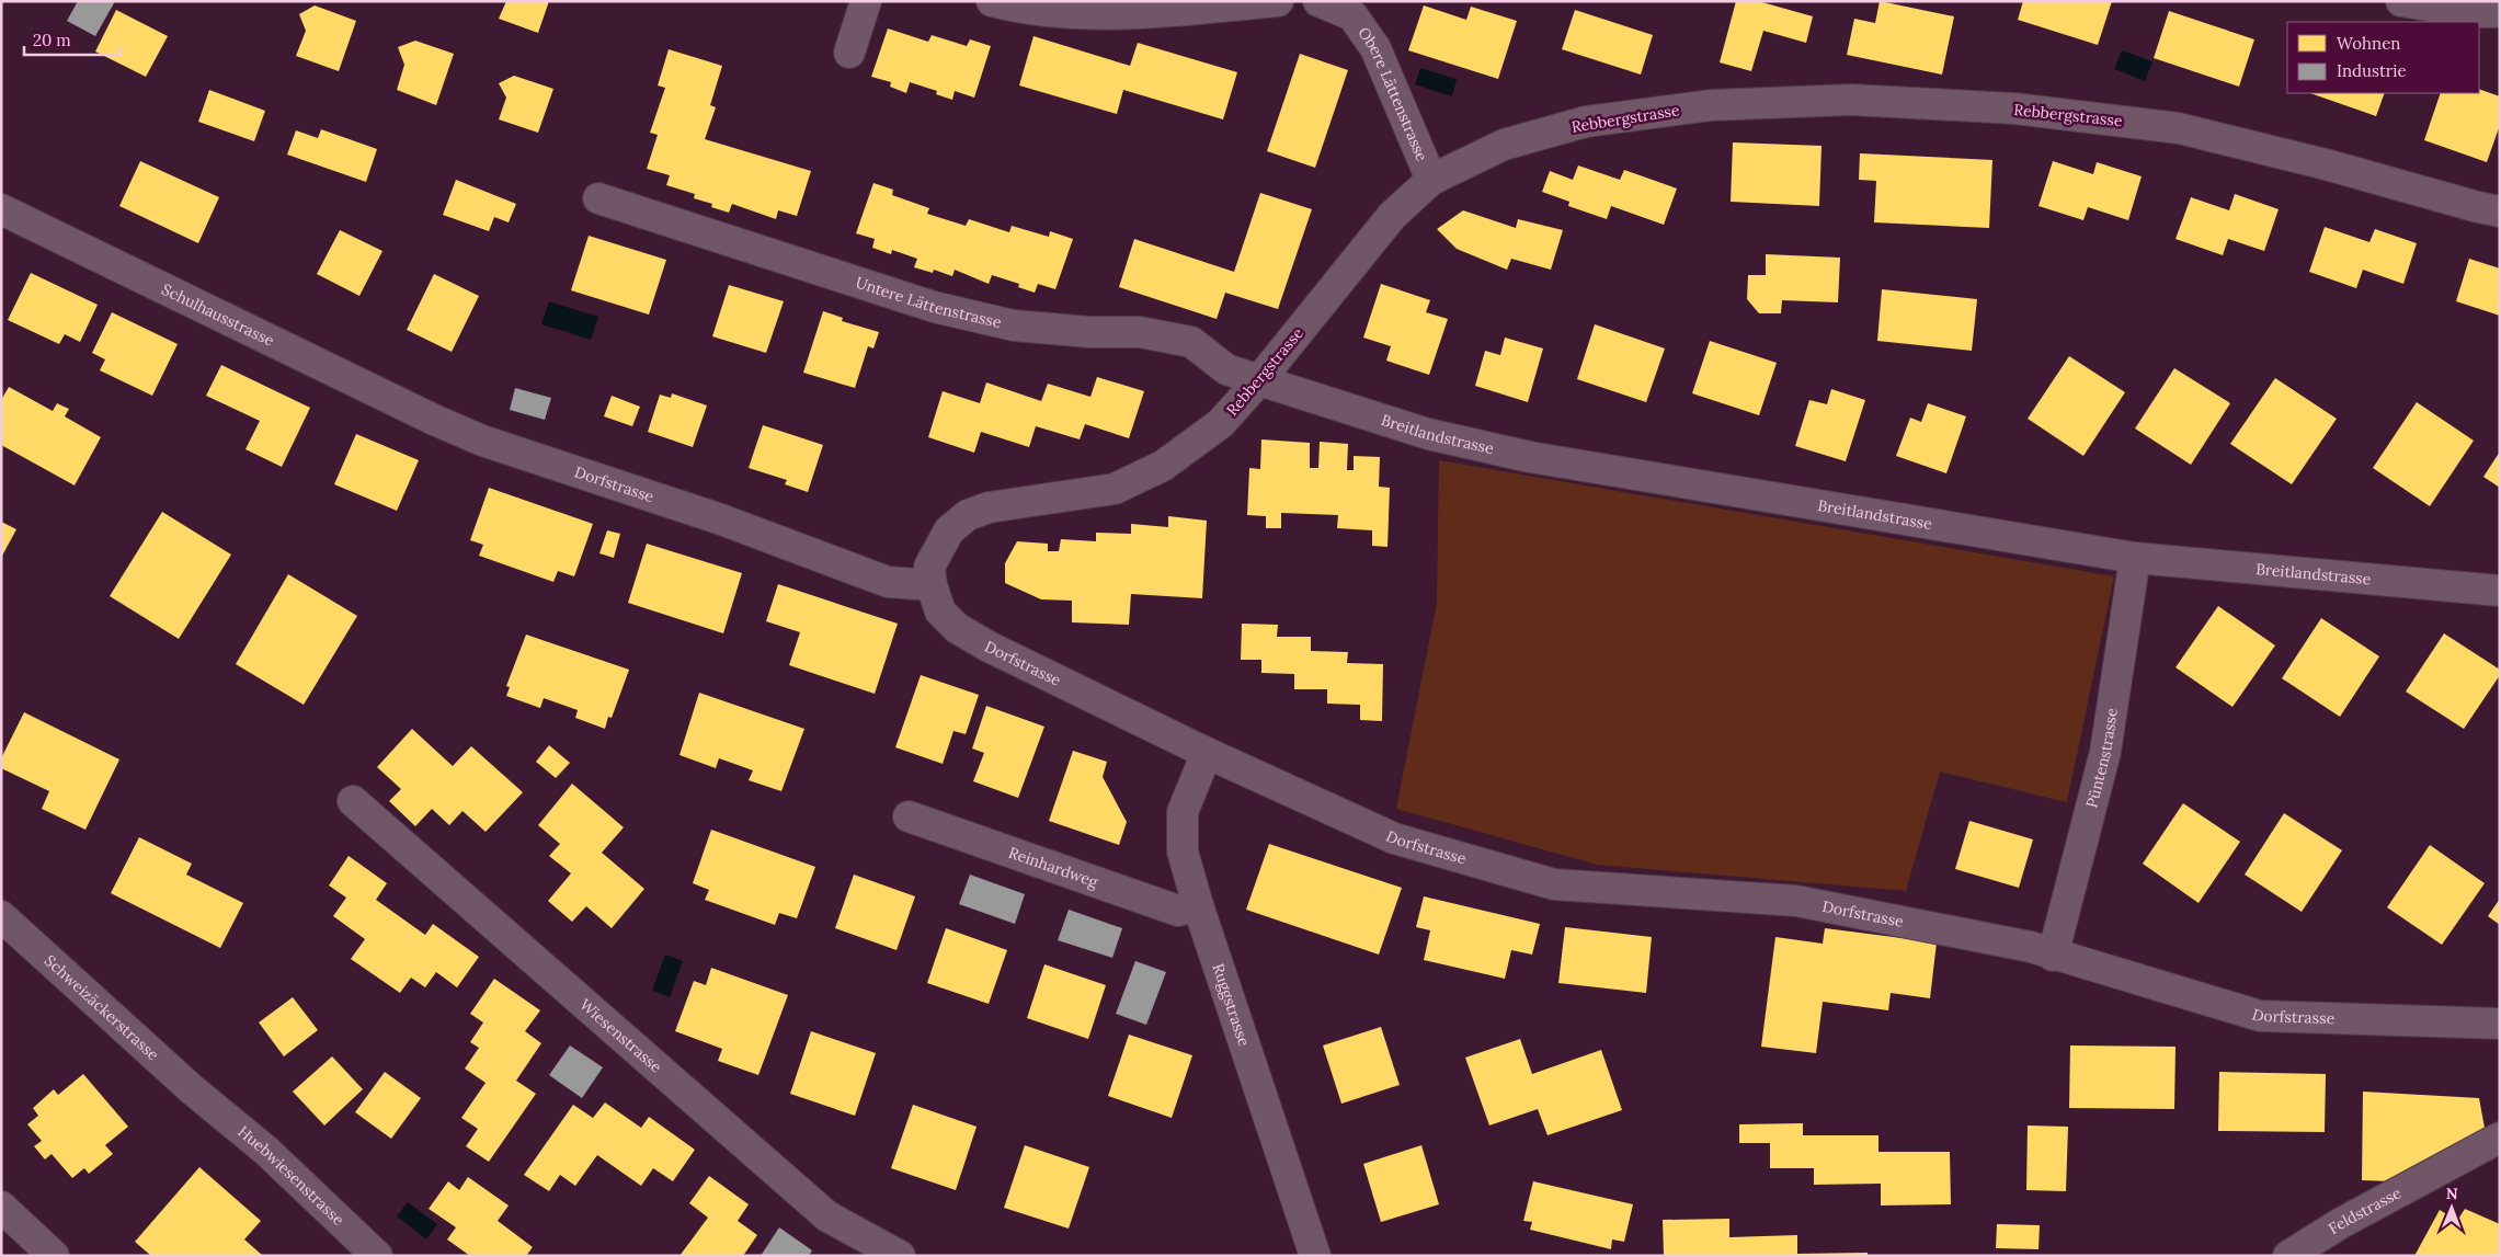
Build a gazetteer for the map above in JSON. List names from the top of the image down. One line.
{"streets":{"street":["Obere Lättenstrasse","Rebbergstrasse","Untere Lättenstrasse","Schulhausstrasse","Breitlandstrasse","Dorfstrasse","Püntenstrasse","Reinhardweg","Ruggstrasse","Schweizäckerstrasse","Wiesenstrasse","Huebwiesenstrasse","Feldstrasse"]},"crossings":[["Obere Lättenstrasse","Rebbergstrasse"],["Rebbergstrasse","Untere Lättenstrasse"],["Rebbergstrasse","Breitlandstrasse"],["Rebbergstrasse","Dorfstrasse"],["Untere Lättenstrasse","Breitlandstrasse"],["Schulhausstrasse","Dorfstrasse"],["Breitlandstrasse","Püntenstrasse"],["Dorfstrasse","Püntenstrasse"],["Dorfstrasse","Ruggstrasse"],["Reinhardweg","Ruggstrasse"],["Schweizäckerstrasse","Huebwiesenstrasse"]],"legend":["Wohnen","Industrie"],"scale_bar":"20 m","north":"top"}
